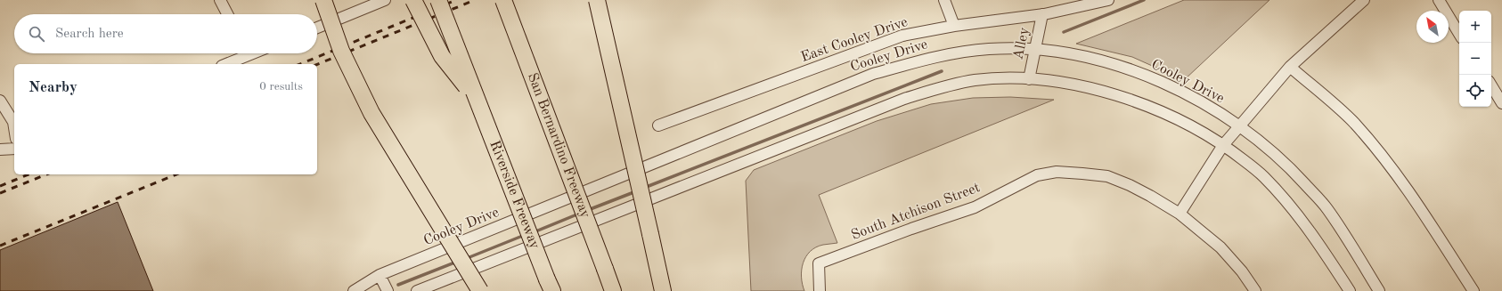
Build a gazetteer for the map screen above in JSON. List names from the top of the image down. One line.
{"streets":{"highway":["San Bernardino Freeway","Riverside Freeway"],"street":["East Cooley Drive","Alley","Cooley Drive","South Atchison Street"]},"crossings":[["East Cooley Drive","Alley"],["Alley","Cooley Drive"]],"north":"top left","page":{"map_buttons":["+","−"],"search":"Search here","heading":["Nearby","0 results"]}}
